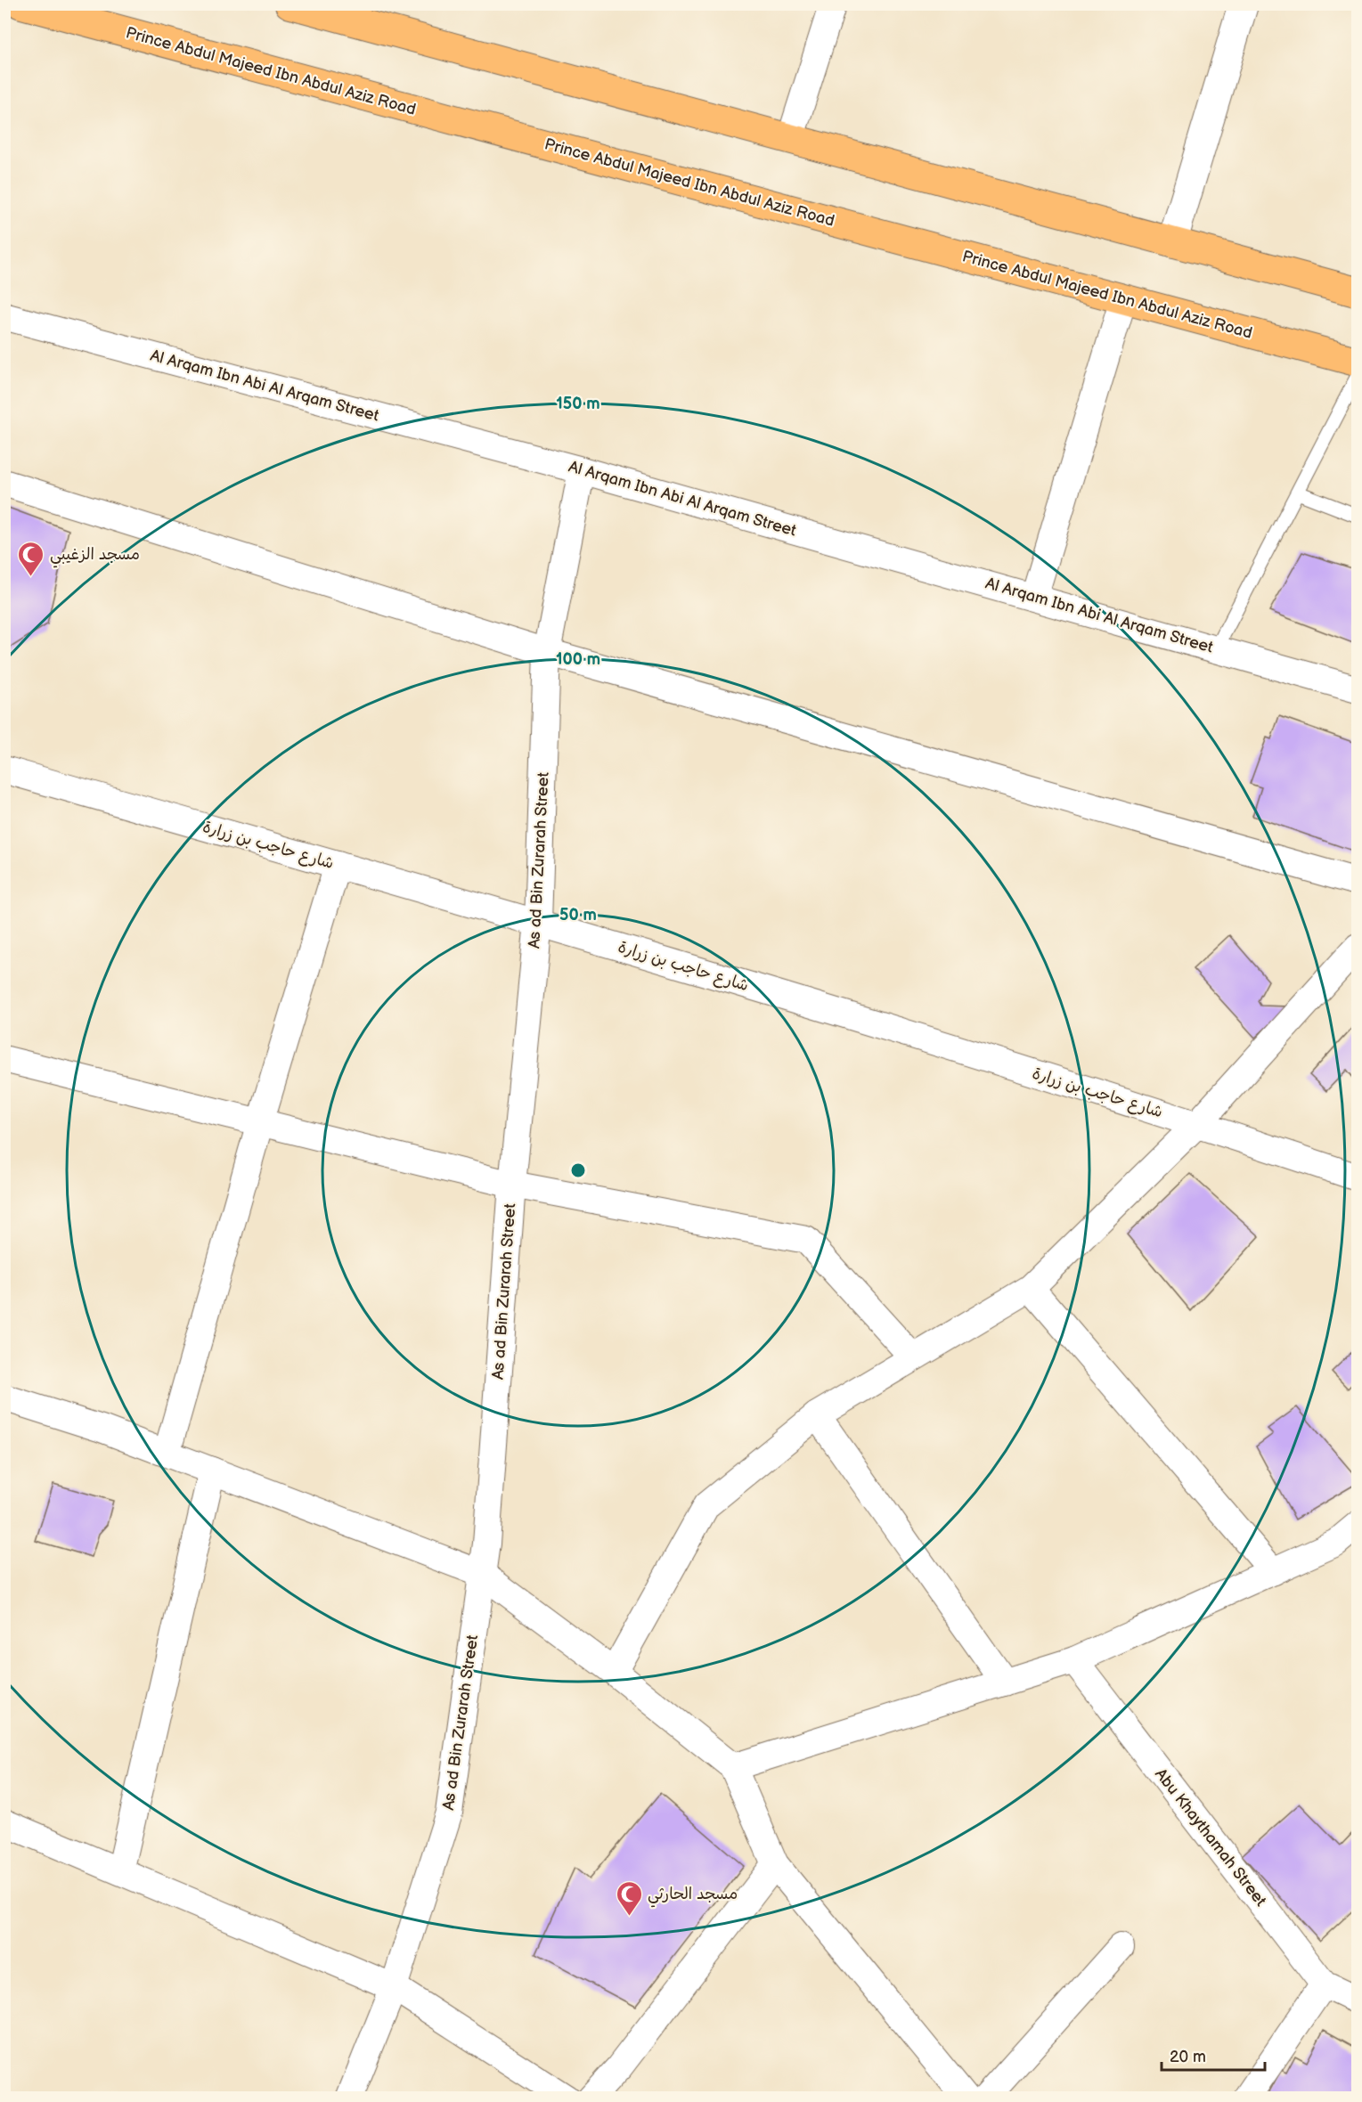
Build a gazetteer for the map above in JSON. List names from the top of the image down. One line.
{"streets":{"main road":["Prince Abdul Majeed Ibn Abdul Aziz Road"],"street":["Al Arqam Ibn Abi Al Arqam Street","شارع حاجب بن زرارة","As ad Bin Zurarah Street","Abu Khaythamah Street"]},"crossings":[["Al Arqam Ibn Abi Al Arqam Street","As ad Bin Zurarah Street"],["شارع حاجب بن زرارة","As ad Bin Zurarah Street"]],"places":{"mosque":["مسجد الزغيبي","مسجد الحارثي"]},"scale_bar":"20 m","rings":["150 m","100 m","50 m"]}
